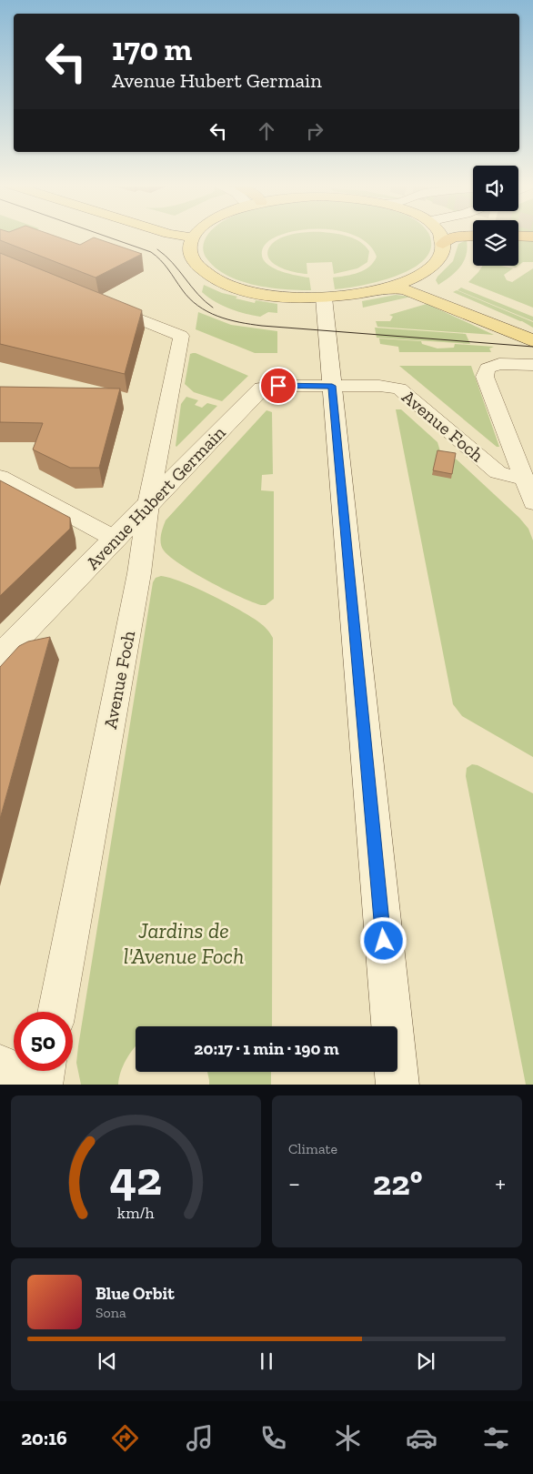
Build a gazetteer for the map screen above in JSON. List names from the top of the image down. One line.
{"streets":{"main road":["Avenue Hubert Germain"],"street":["Avenue Foch"]},"crossings":[["Avenue Foch","Avenue Hubert Germain"]],"parks":["Jardins de l'Avenue Foch"],"page":{"turn":["170 m","Avenue Hubert Germain"],"limit":"50","trip":"20:17 · 1 min · 190 m","tile":"Climate","heat":["−","22°","+"],"song":["Blue Orbit","Sona"],"tabs":"20:16","gauge":["42","km/h"]}}
